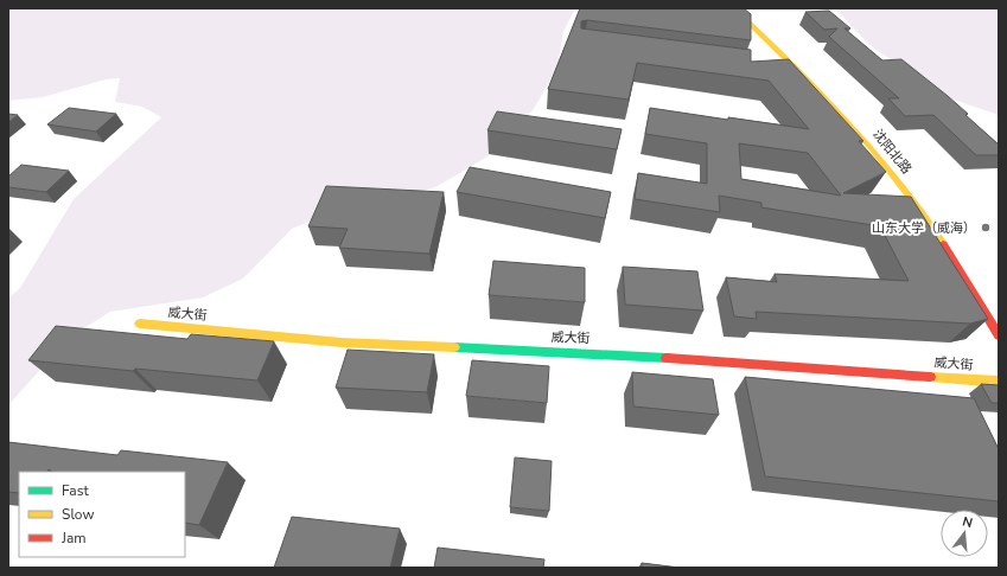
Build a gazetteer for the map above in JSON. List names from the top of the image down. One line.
{"streets":{"street":["沈阳北路","威大街"]},"places":["山东大学（威海）"],"legend":["Fast","Slow","Jam"],"north":"top"}
